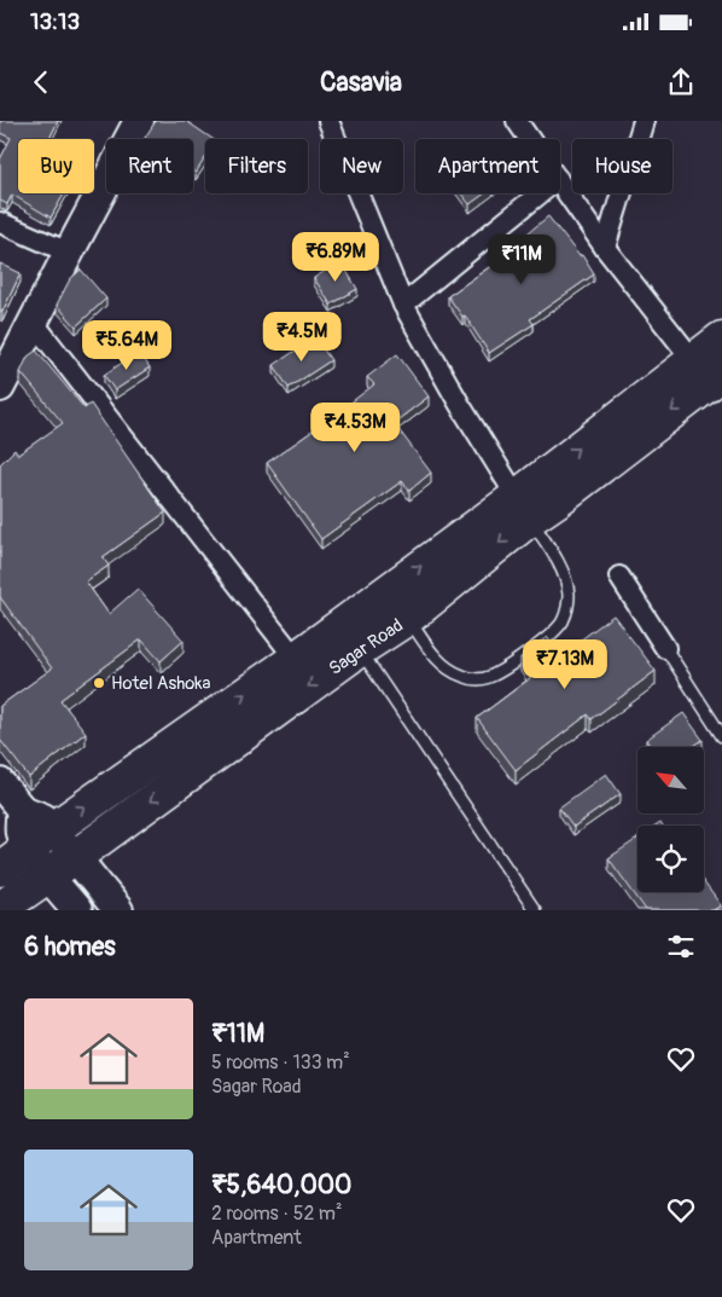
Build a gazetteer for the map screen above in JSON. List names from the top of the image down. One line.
{"streets":{"highway":["Sagar Road"]},"places":["Hotel Ashoka"],"north":"top left","page":{"status":"13:13","header":"Casavia","chip":["Buy","Rent","Filters","New","Apartment","House"],"price":["₹6.89M","₹11M","₹4.5M","₹5.64M","₹4.53M","₹7.13M"],"heading":"6 homes","list":[{"name":"₹11M","note":"5 rooms · 133 m² · Sagar Road"},{"name":"₹5,640,000","note":"2 rooms · 52 m² · Apartment"}]}}
